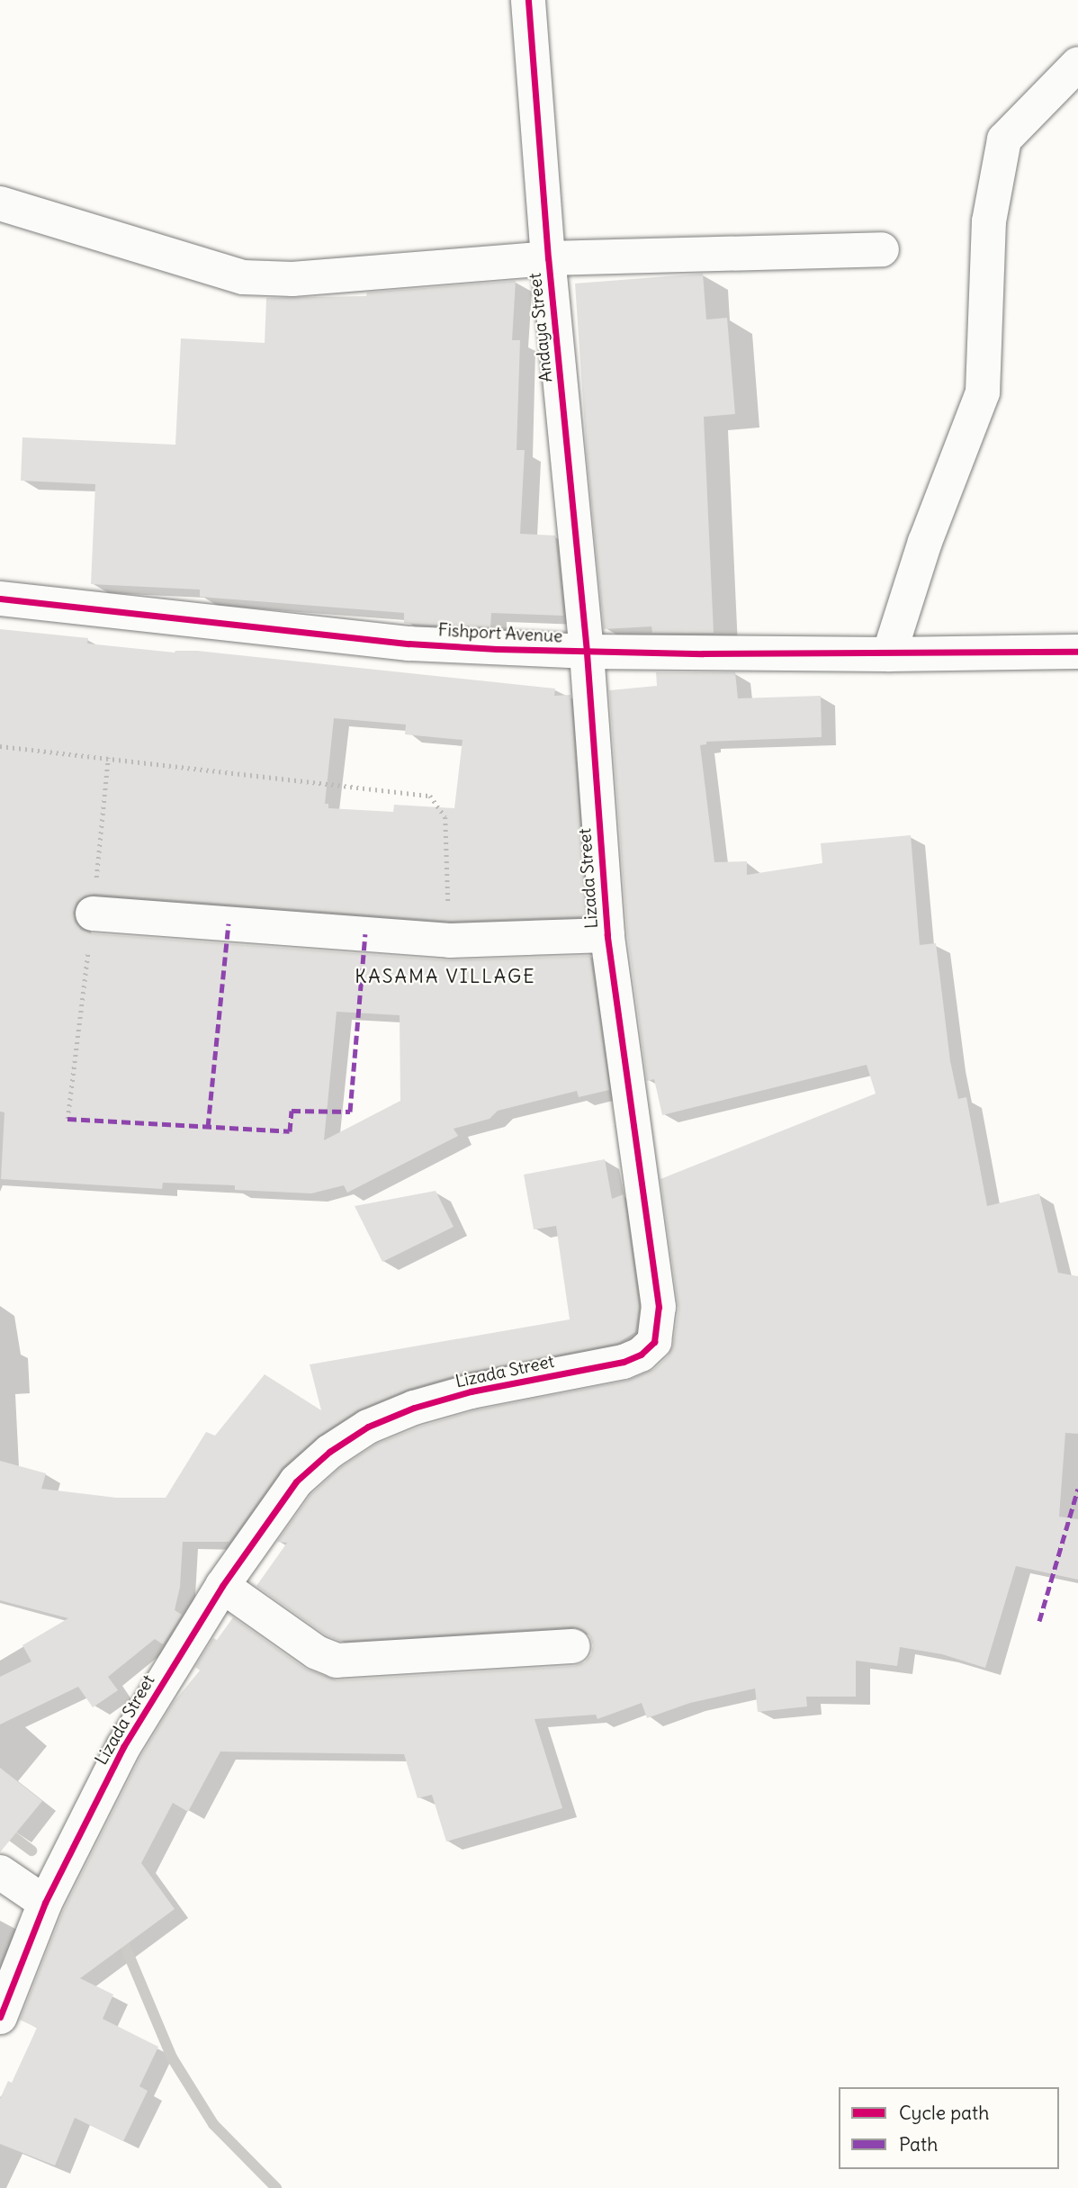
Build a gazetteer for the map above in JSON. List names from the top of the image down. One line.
{"streets":{"street":["Andaya Street","Fishport Avenue","Lizada Street"]},"crossings":[["Andaya Street","Fishport Avenue"],["Andaya Street","Lizada Street"],["Fishport Avenue","Lizada Street"]],"districts":["KASAMA VILLAGE"],"legend":["Cycle path","Path"]}
